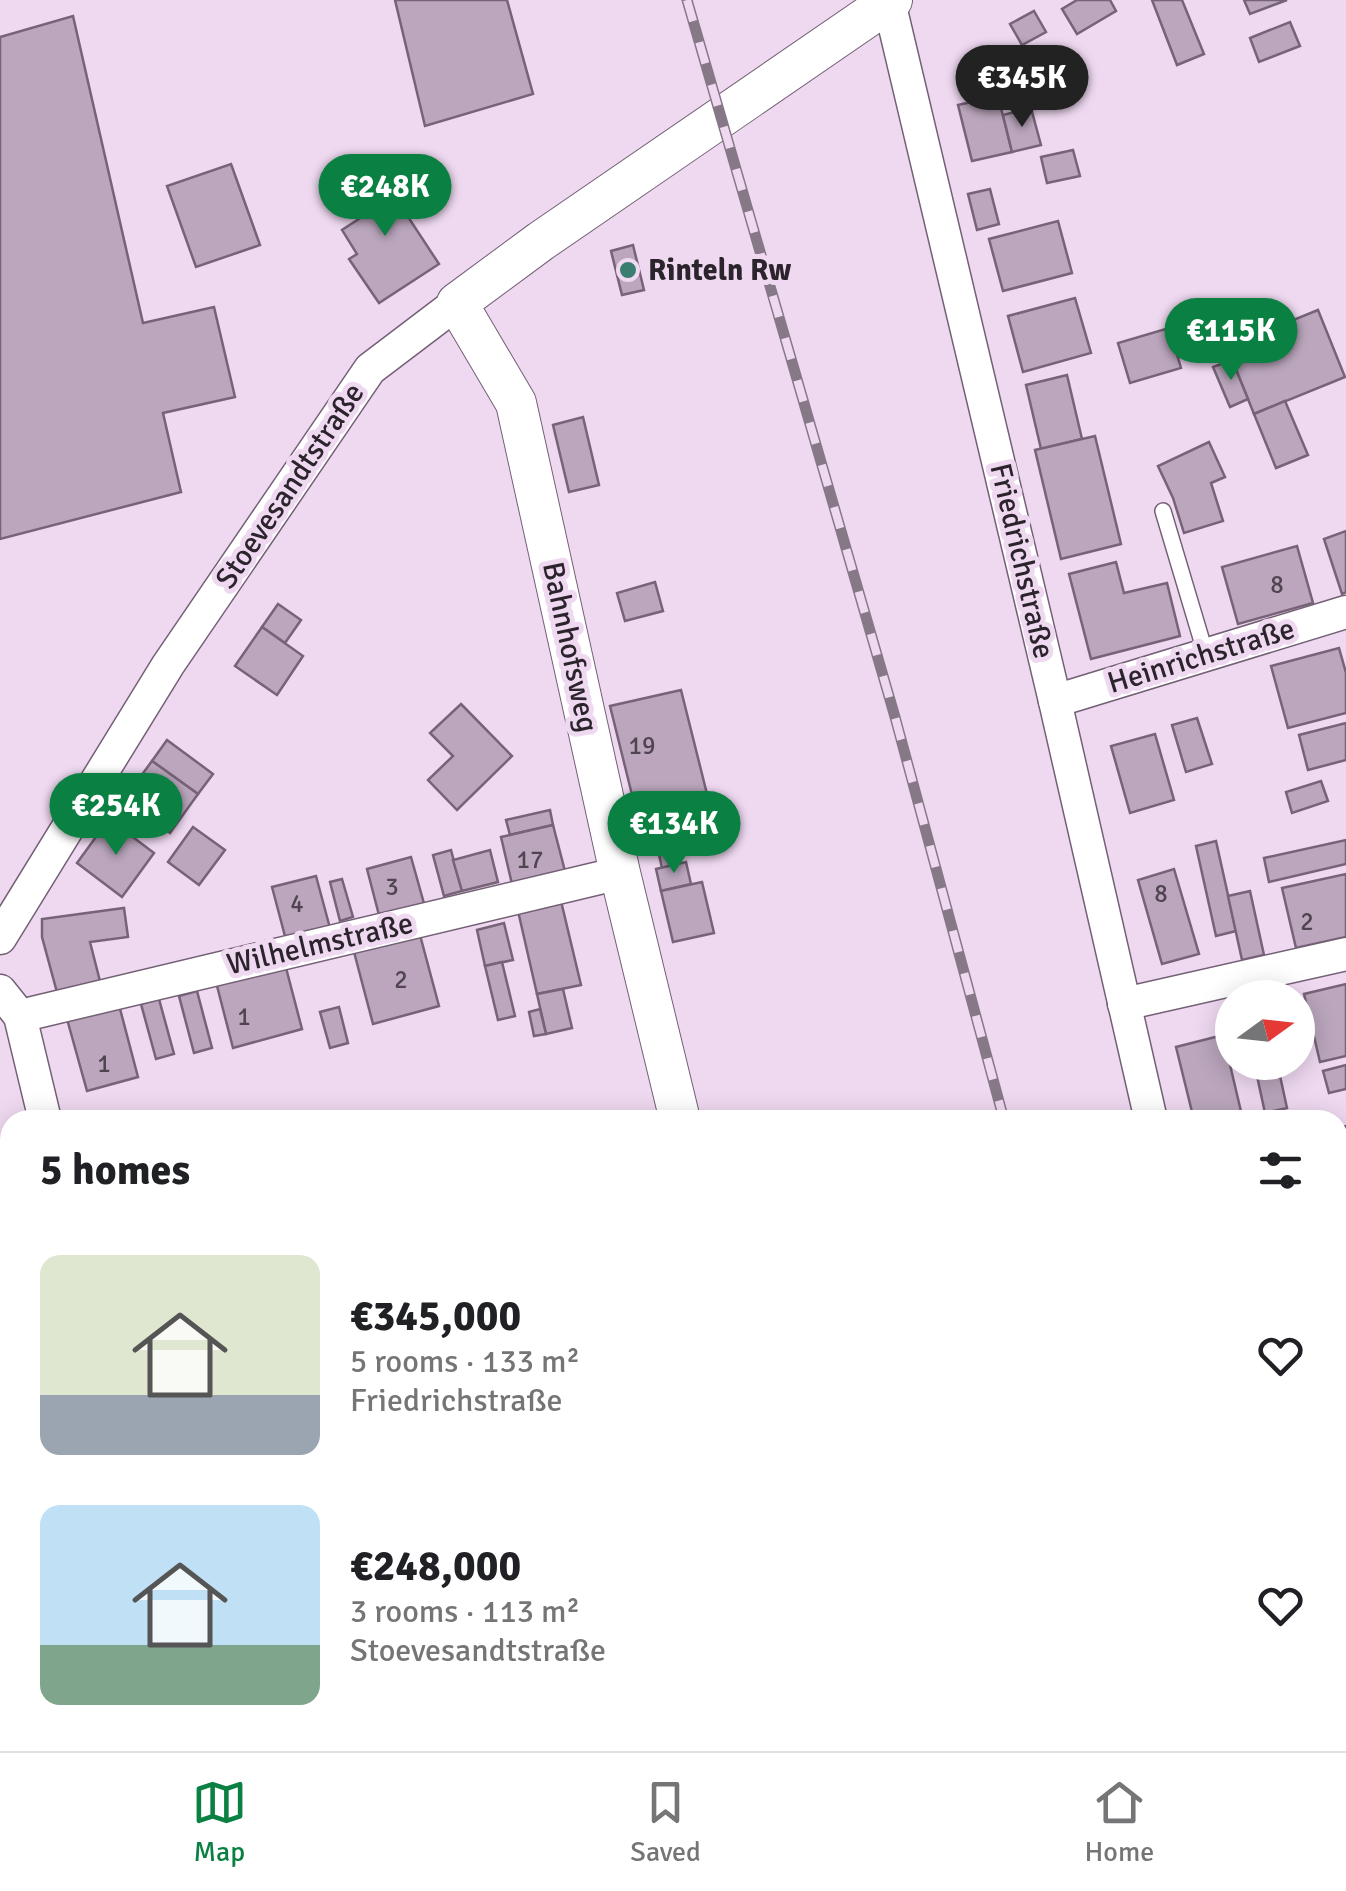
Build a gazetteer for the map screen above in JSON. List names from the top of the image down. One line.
{"streets":{"street":["Stoevesandtstraße","Friedrichstraße","Bahnhofsweg","Heinrichstraße","Wilhelmstraße"]},"crossings":[["Stoevesandtstraße","Friedrichstraße"],["Stoevesandtstraße","Bahnhofsweg"],["Friedrichstraße","Heinrichstraße"],["Bahnhofsweg","Wilhelmstraße"]],"places":["Rinteln Rw"],"house_numbers":["8","19","17","3","8","4","2","2","1","1"],"north":"right","page":{"price":["€345K","€248K","€115K","€254K","€134K"],"heading":"5 homes","list":[{"name":"€345,000","note":"5 rooms · 133 m² · Friedrichstraße"},{"name":"€248,000","note":"3 rooms · 113 m² · Stoevesandtstraße"}],"tabs":["Map","Saved","Home"]}}
